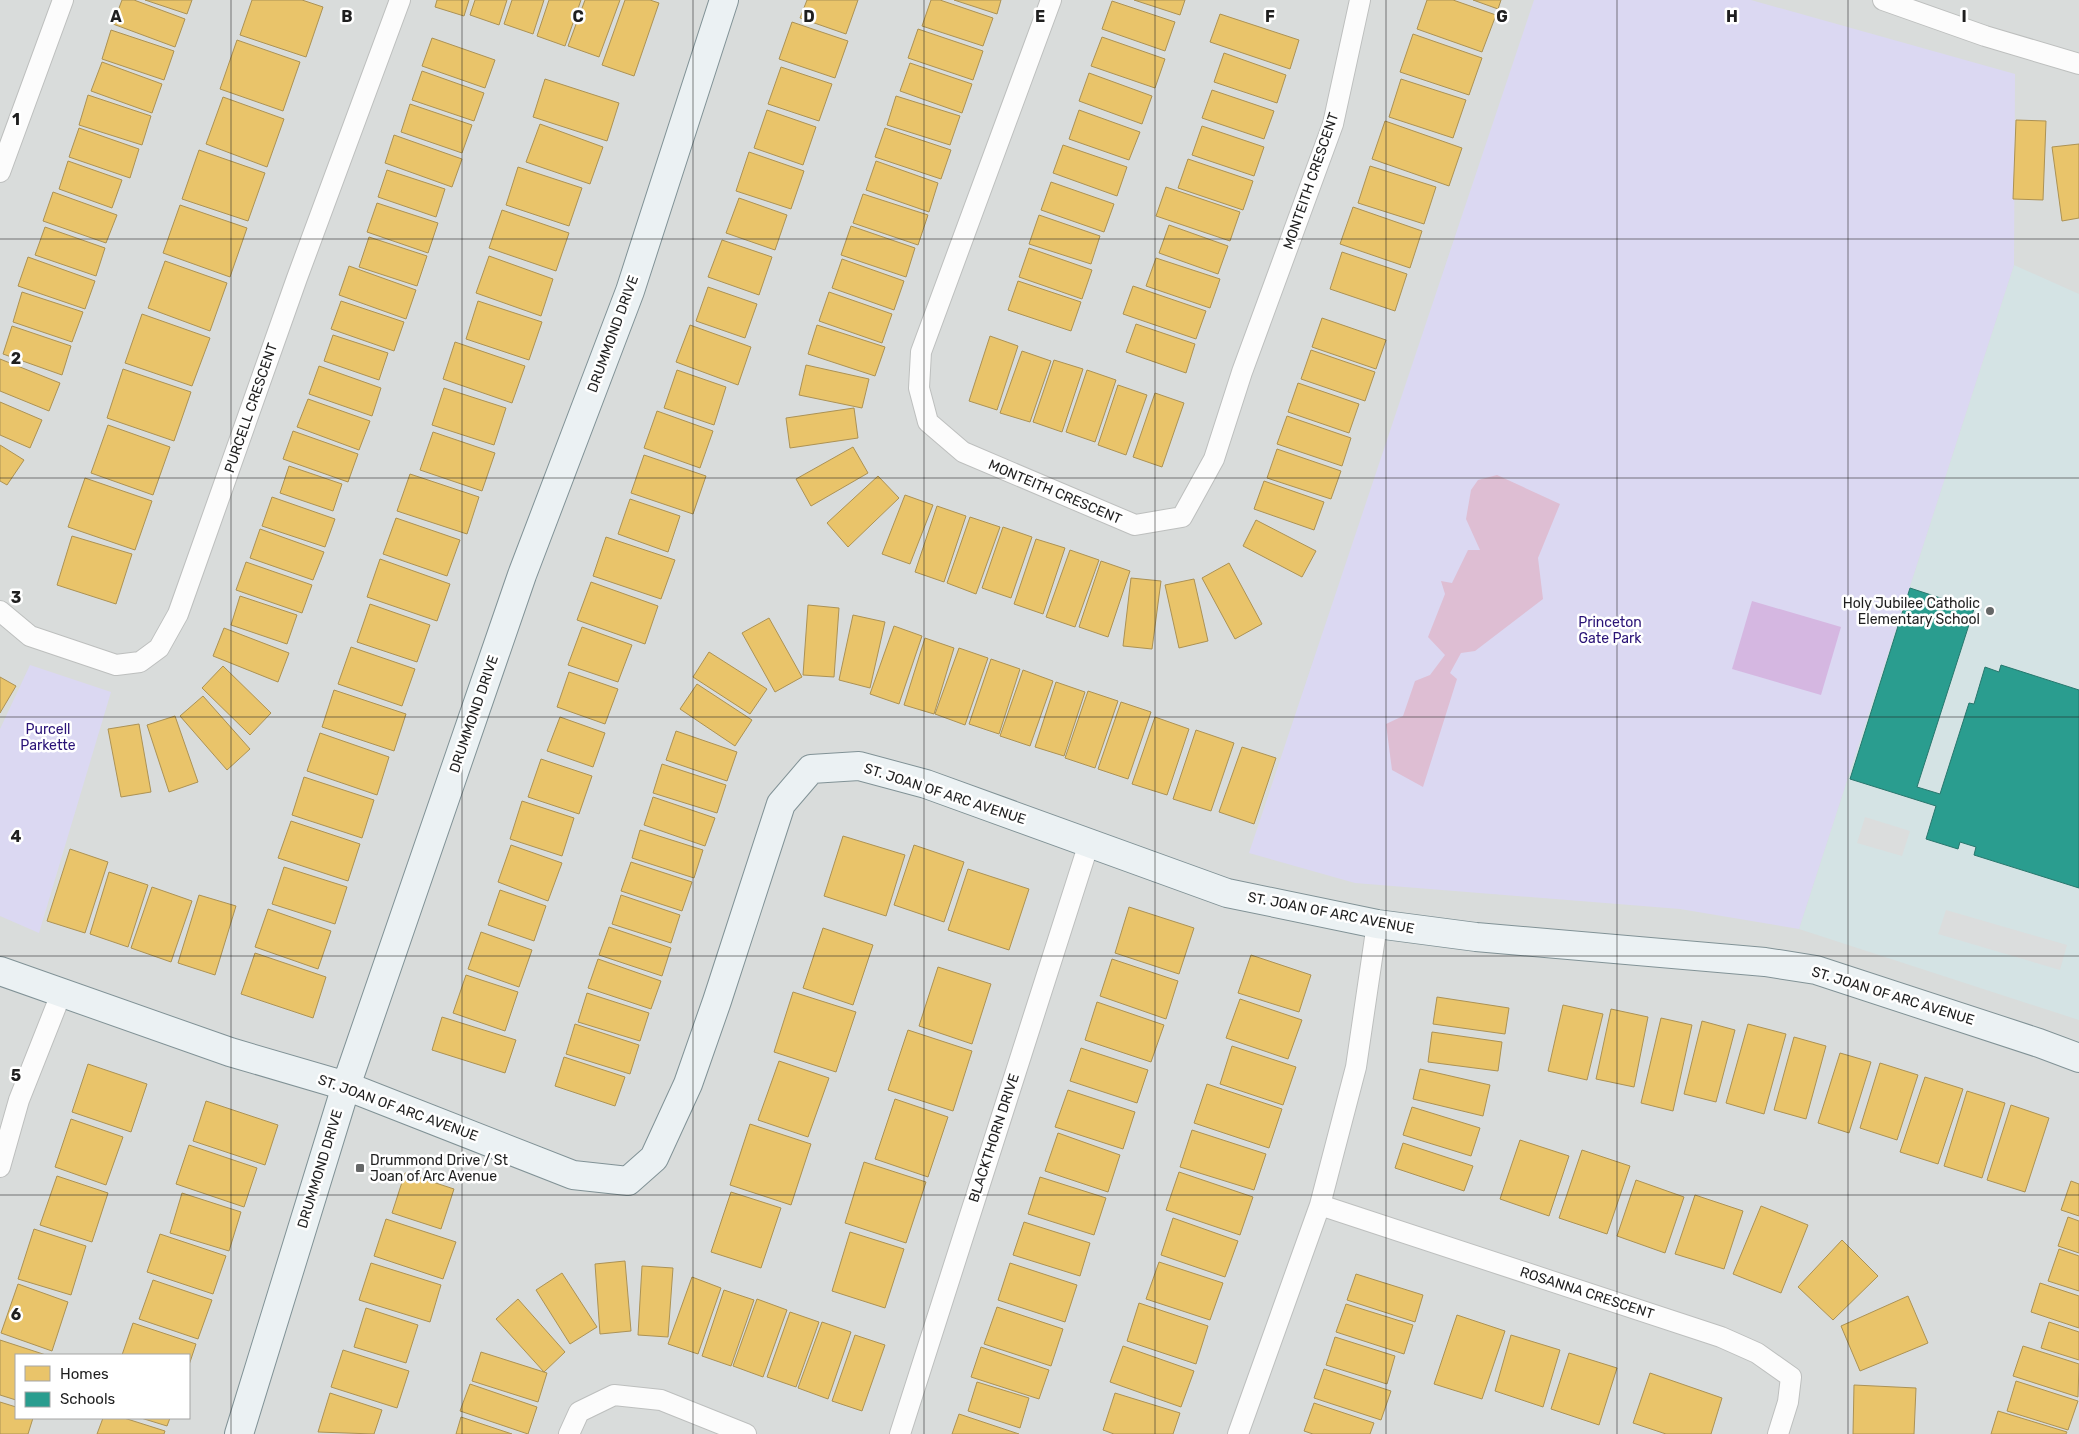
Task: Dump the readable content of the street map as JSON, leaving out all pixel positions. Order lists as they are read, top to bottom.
{
  "streets": {
    "street": [
      "MONTEITH CRESCENT",
      "DRUMMOND DRIVE",
      "PURCELL CRESCENT",
      "ST. JOAN OF ARC AVENUE",
      "BLACKTHORN DRIVE",
      "ROSANNA CRESCENT"
    ]
  },
  "crossings": [
    ["DRUMMOND DRIVE", "ST. JOAN OF ARC AVENUE"],
    ["ST. JOAN OF ARC AVENUE", "BLACKTHORN DRIVE"]
  ],
  "parks": ["Princeton Gate Park", "Purcell Parkette"],
  "places": {
    "other": ["Holy Jubilee Catholic Elementary School"],
    "transit": ["Drummond Drive / St Joan of Arc Avenue"]
  },
  "legend": ["Homes", "Schools"],
  "grid": {
    "columns": [
      "A",
      "B",
      "C",
      "D",
      "E",
      "F",
      "G",
      "H",
      "I"
    ],
    "rows": [
      "1",
      "2",
      "3",
      "4",
      "5",
      "6"
    ]
  }
}
